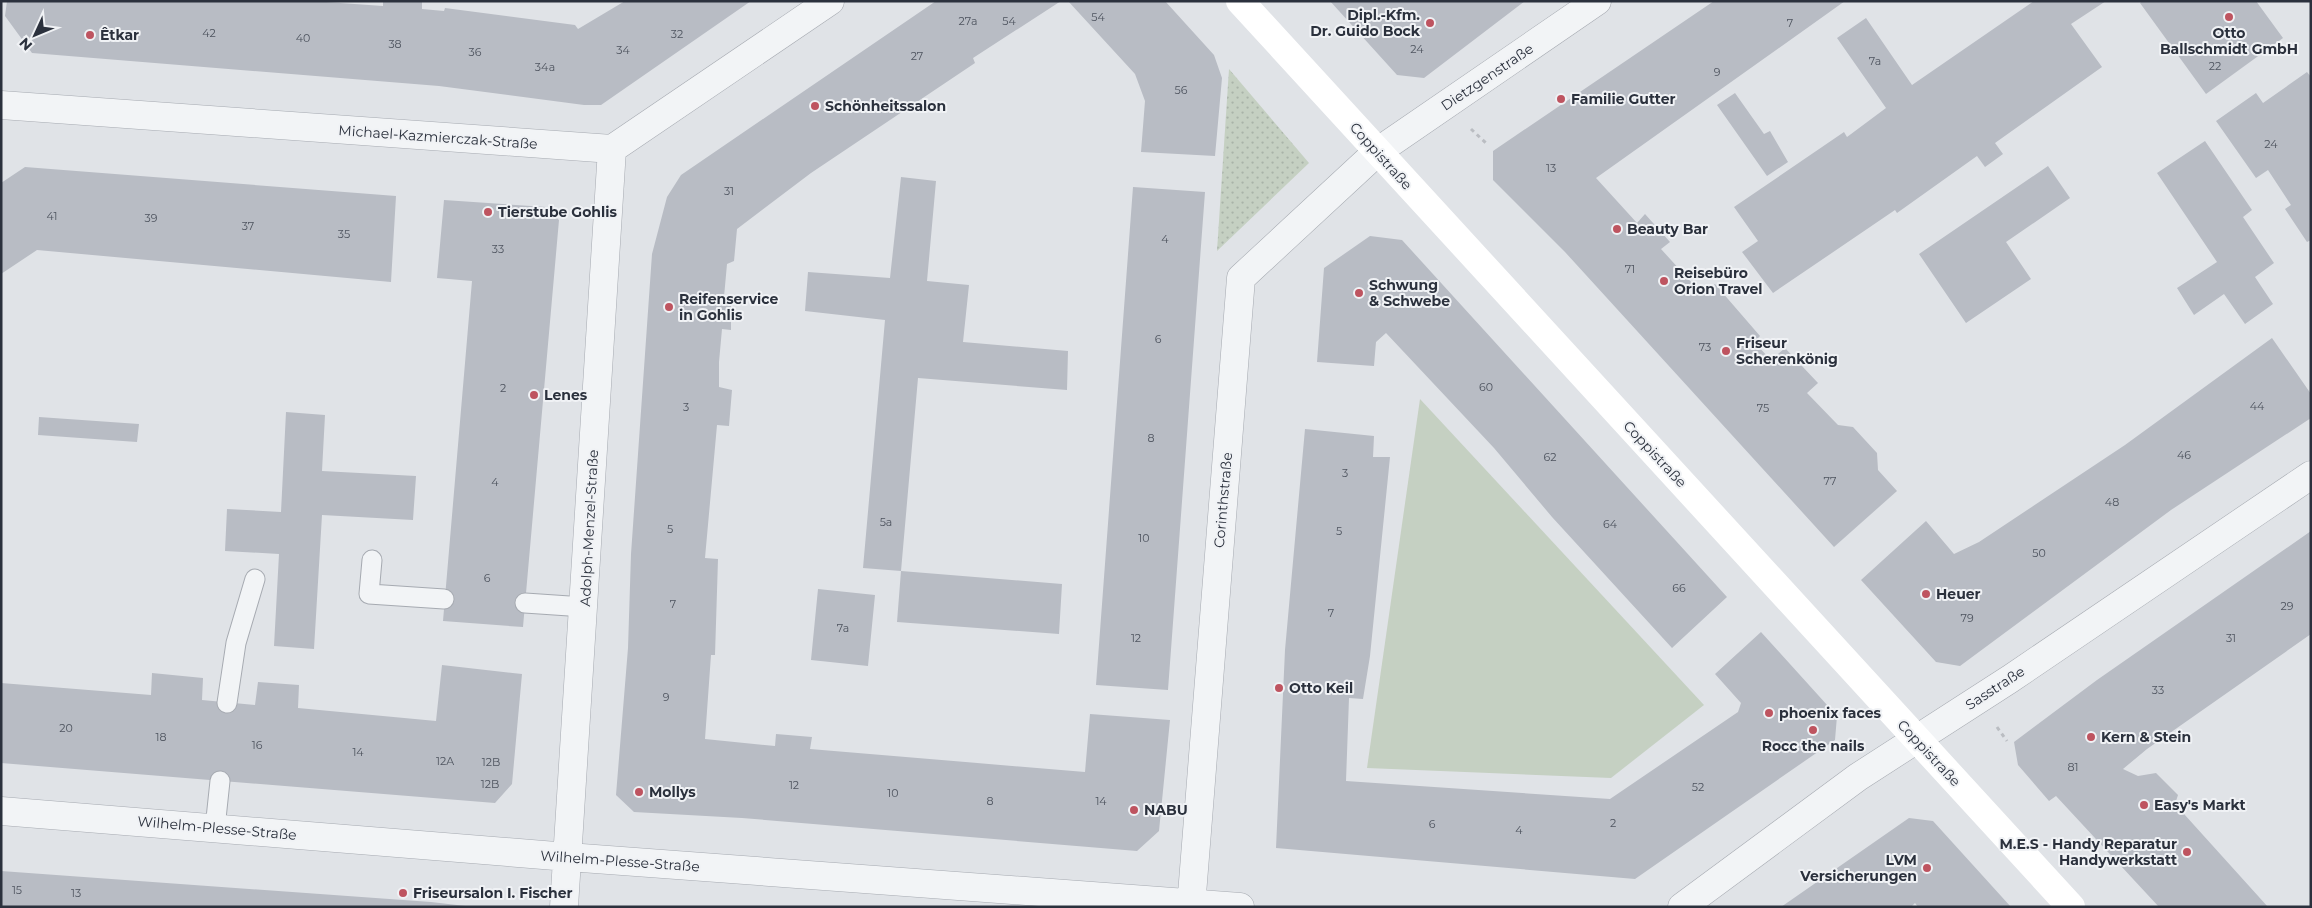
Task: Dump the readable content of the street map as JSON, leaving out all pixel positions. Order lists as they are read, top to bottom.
{
  "streets": {
    "main road": ["Coppistraße"],
    "street": [
      "Dietzgenstraße",
      "Michael-Kazmierczak-Straße",
      "Corinthstraße",
      "Adolph-Menzel-Straße",
      "Sasstraße",
      "Wilhelm-Plesse-Straße"
    ]
  },
  "crossings": [
    ["Dietzgenstraße", "Coppistraße"],
    ["Dietzgenstraße", "Corinthstraße"],
    ["Michael-Kazmierczak-Straße", "Adolph-Menzel-Straße"],
    ["Coppistraße", "Corinthstraße"],
    ["Coppistraße", "Sasstraße"],
    ["Corinthstraße", "Wilhelm-Plesse-Straße"],
    ["Adolph-Menzel-Straße", "Wilhelm-Plesse-Straße"]
  ],
  "places": [
    "Otto Ballschmidt GmbH",
    "Dipl.-Kfm. Dr. Guido Bock",
    "Êtkar",
    "Familie Gutter",
    "Schönheitssalon",
    "Tierstube Gohlis",
    "Beauty Bar",
    "Reisebüro Orion Travel",
    "Schwung & Schwebe",
    "Reifenservice in Gohlis",
    "Friseur Scherenkönig",
    "Lenes",
    "Heuer",
    "Otto Keil",
    "phoenix faces",
    "Rocc the nails",
    "Kern & Stein",
    "Mollys",
    "Easy's Markt",
    "NABU",
    "M.E.S - Handy Reparatur Handywerkstatt",
    "LVM Versicherungen",
    "Friseursalon I. Fischer"
  ],
  "house_numbers": [
    "54",
    "27a",
    "54",
    "7",
    "42",
    "32",
    "40",
    "38",
    "24",
    "34",
    "36",
    "27",
    "7a",
    "22",
    "34a",
    "9",
    "56",
    "24",
    "13",
    "31",
    "41",
    "39",
    "37",
    "35",
    "4",
    "33",
    "71",
    "6",
    "73",
    "60",
    "2",
    "44",
    "3",
    "75",
    "8",
    "46",
    "62",
    "3",
    "77",
    "4",
    "48",
    "5a",
    "64",
    "5",
    "5",
    "10",
    "50",
    "6",
    "66",
    "7",
    "29",
    "7",
    "79",
    "7a",
    "12",
    "31",
    "33",
    "9",
    "20",
    "18",
    "16",
    "14",
    "12A",
    "12B",
    "81",
    "12B",
    "12",
    "52",
    "10",
    "8",
    "14",
    "2",
    "6",
    "4",
    "15",
    "13"
  ],
  "north": "bottom left"
}
